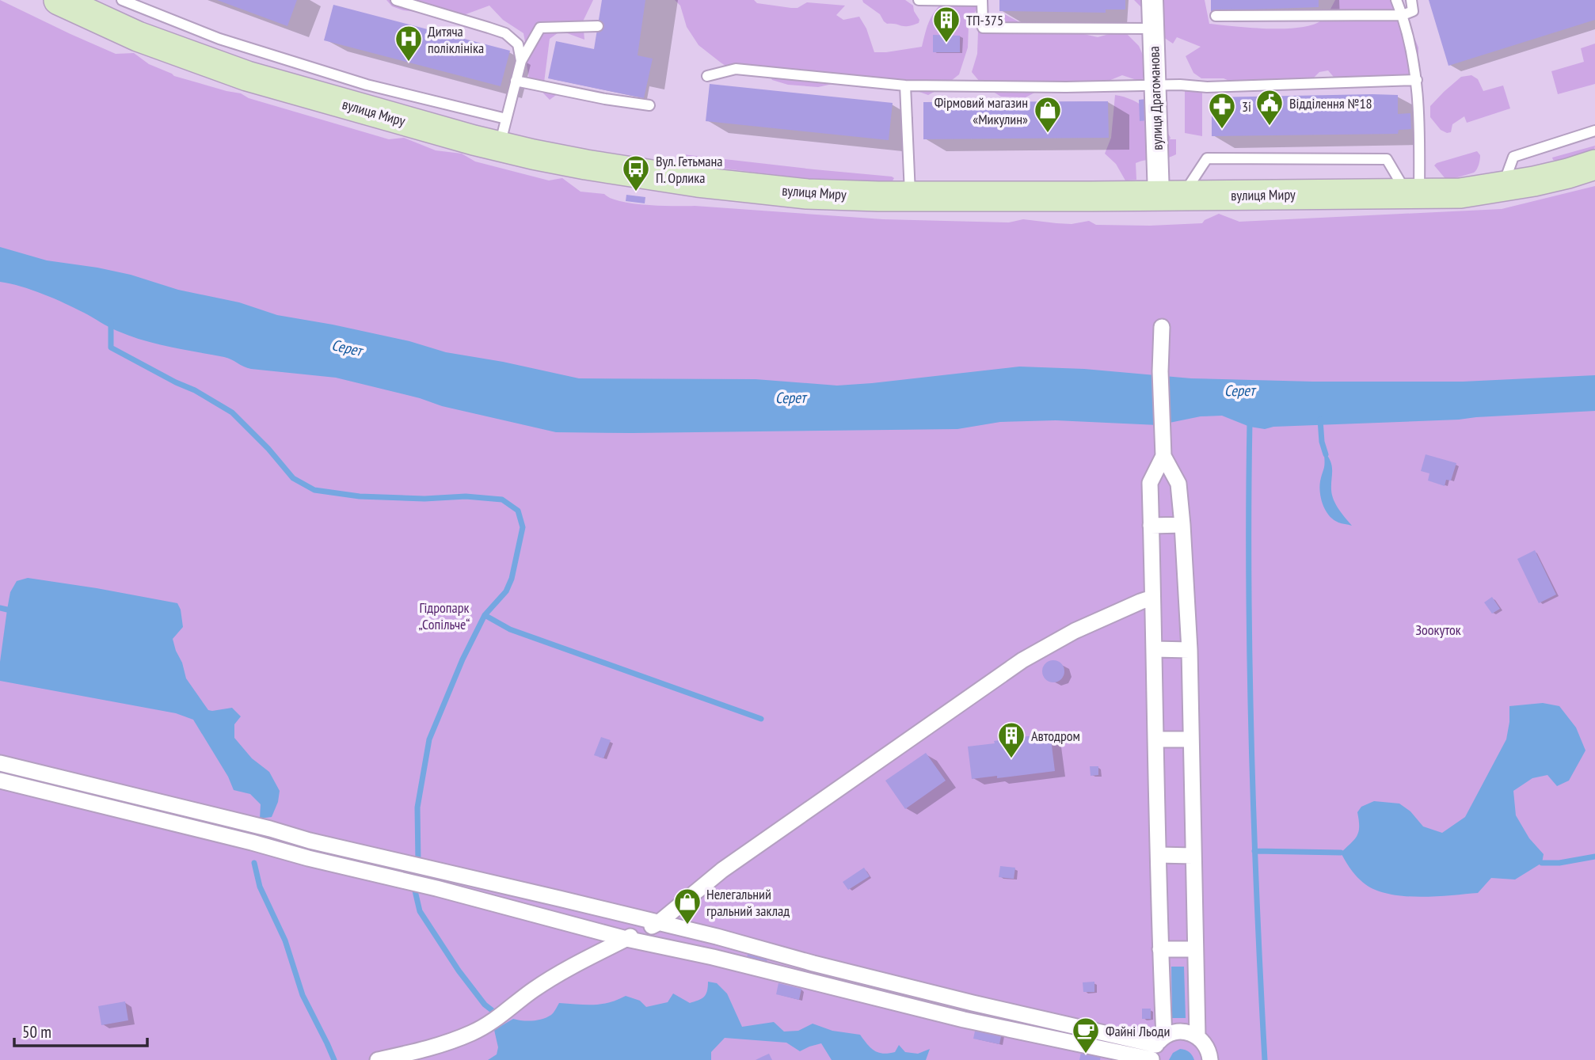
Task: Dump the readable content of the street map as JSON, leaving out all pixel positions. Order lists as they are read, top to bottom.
{
  "streets": {
    "main road": ["вулиця Миру"],
    "street": ["вулиця Драгоманова"]
  },
  "crossings": [
    ["вулиця Драгоманова", "вулиця Миру"]
  ],
  "water": ["Серет"],
  "parks": ["Гідропарк „Сопільче“", "Зоокуток"],
  "places": {
    "building": ["ТП-375", "Автодром"],
    "hospital": ["Дитяча поліклініка"],
    "public building": ["Відділення №18"],
    "pharmacy": ["3і"],
    "shop": ["Фірмовий магазин «Микулин»", "Нелегальний гральний заклад"],
    "bus stop": ["Вул. Гетьмана П. Орлика"],
    "cafe": ["Файні Льоди"]
  },
  "scale_bar": "50 m"
}
